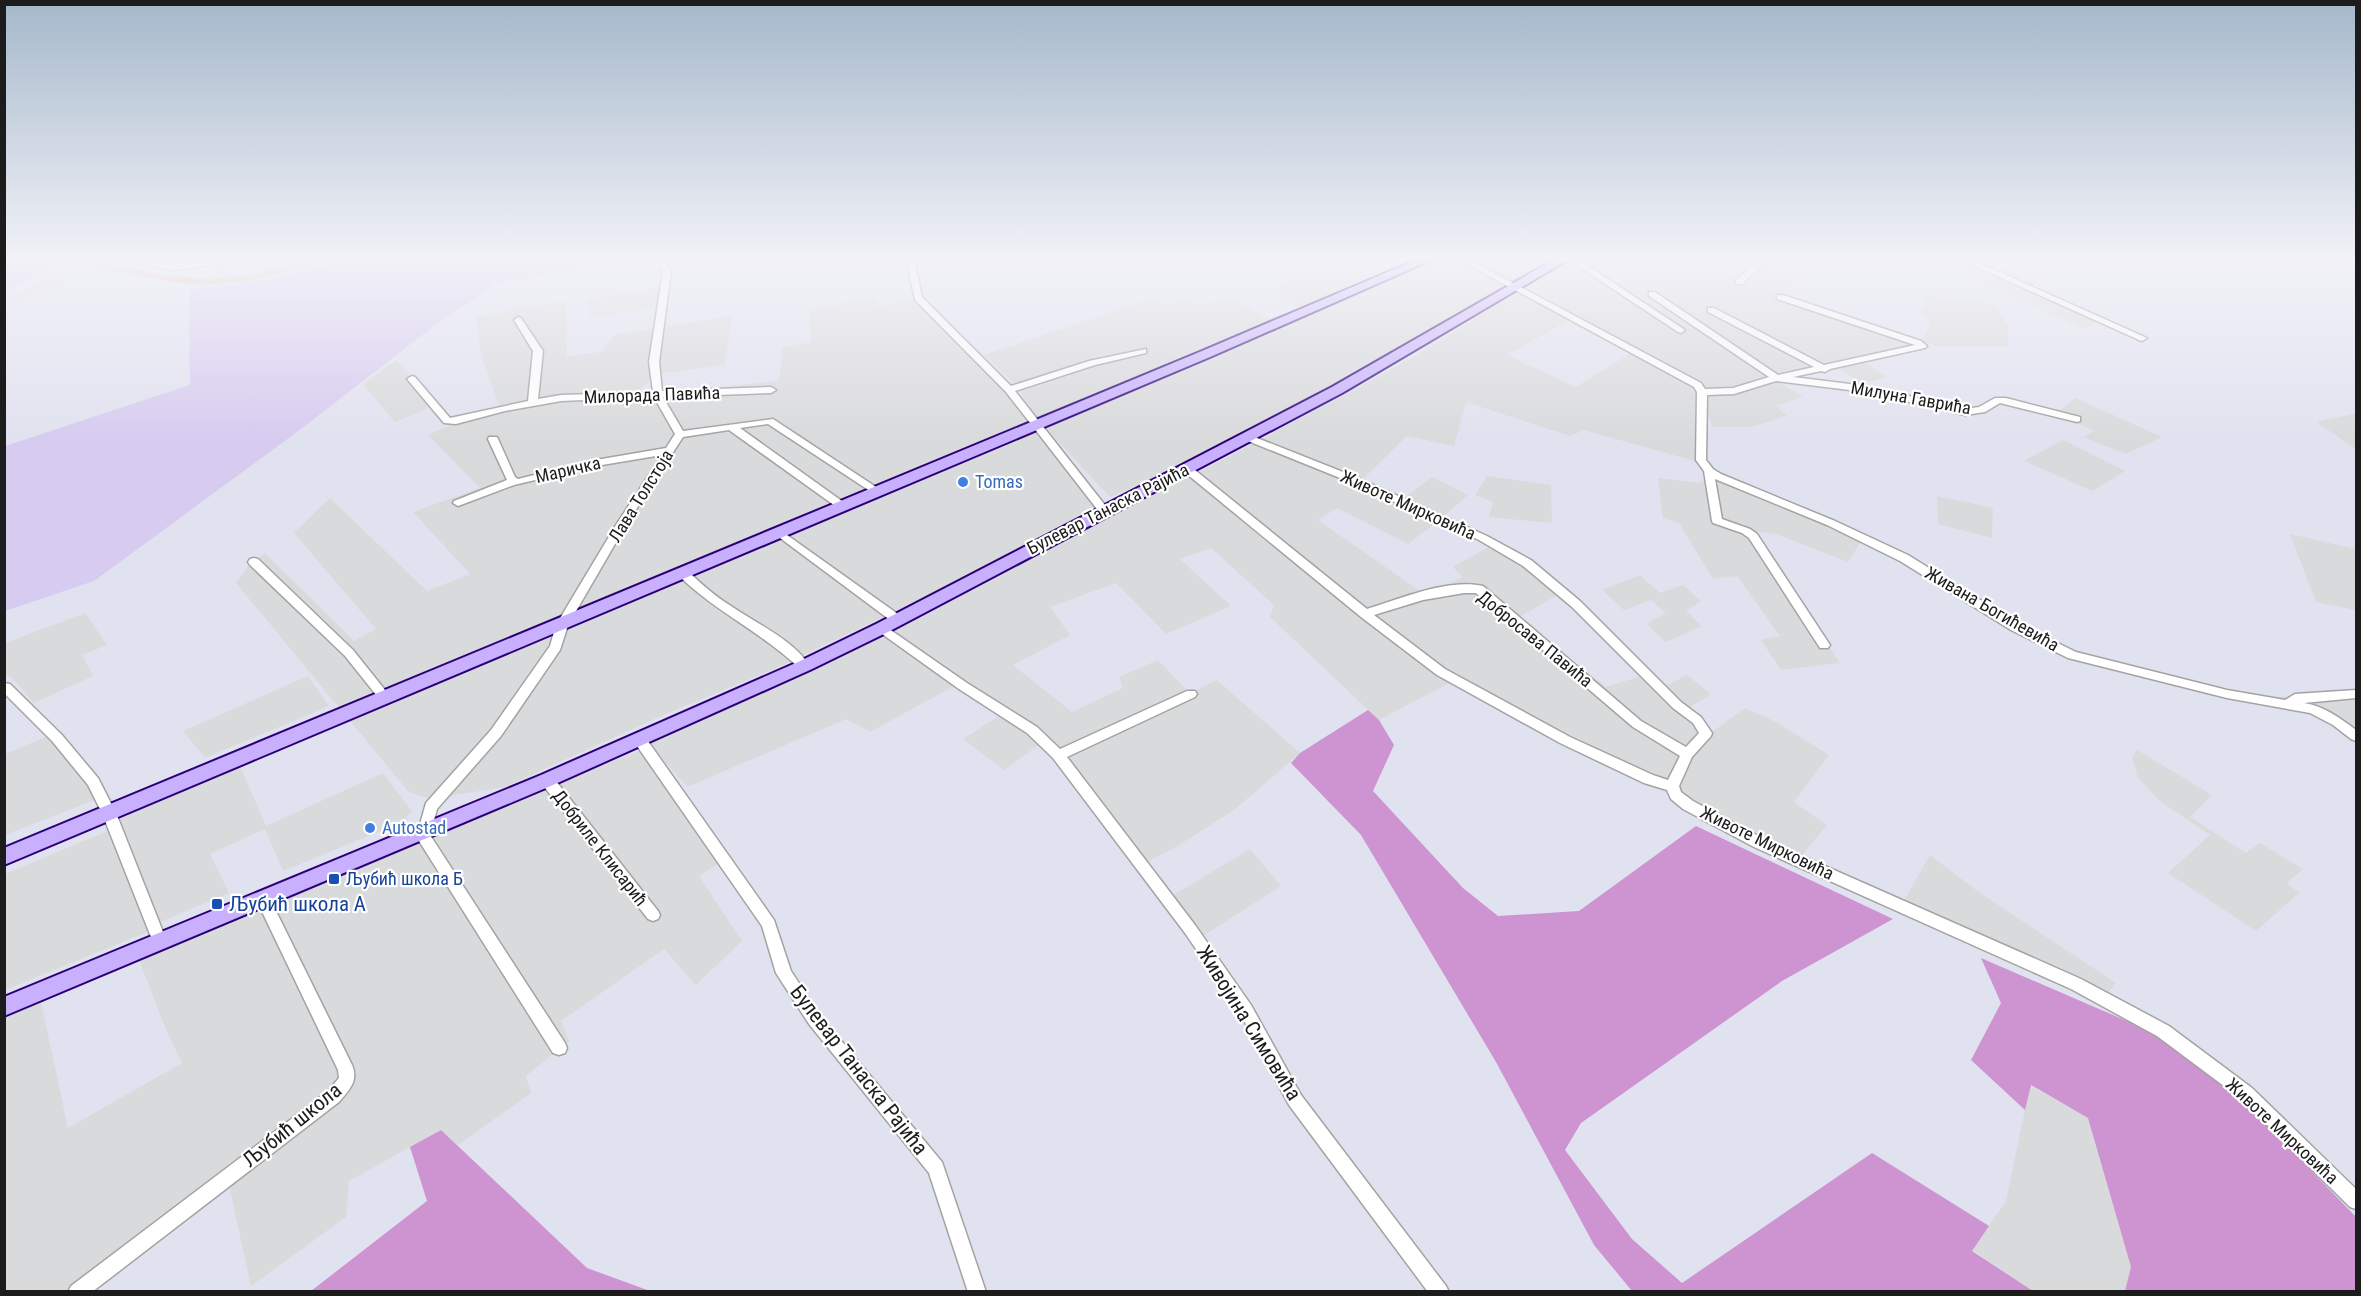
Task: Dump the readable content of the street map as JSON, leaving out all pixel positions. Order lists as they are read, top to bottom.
{
  "streets": {
    "main road": ["Булевар Танаска Рајића"],
    "street": [
      "Милорада Павића",
      "Милуна Гаврића",
      "Маричка",
      "Лава Толстоја",
      "Животе Мирковића",
      "Живана Богићевића",
      "Добросава Павића",
      "Добриле Клисарић",
      "Живојина Симовића",
      "Љубић школа"
    ]
  },
  "crossings": [
    ["Милорада Павића", "Лава Толстоја"],
    ["Маричка", "Лава Толстоја"],
    ["Животе Мирковића", "Булевар Танаска Рајића"],
    ["Животе Мирковића", "Добросава Павића"],
    ["Булевар Танаска Рајића", "Добриле Клисарић"],
    ["Булевар Танаска Рајића", "Живојина Симовића"],
    ["Булевар Танаска Рајића", "Љубић школа"]
  ],
  "places": {
    "other": ["Tomas", "Autostad"],
    "transit": ["Љубић школа Б", "Љубић школа А"]
  }
}
